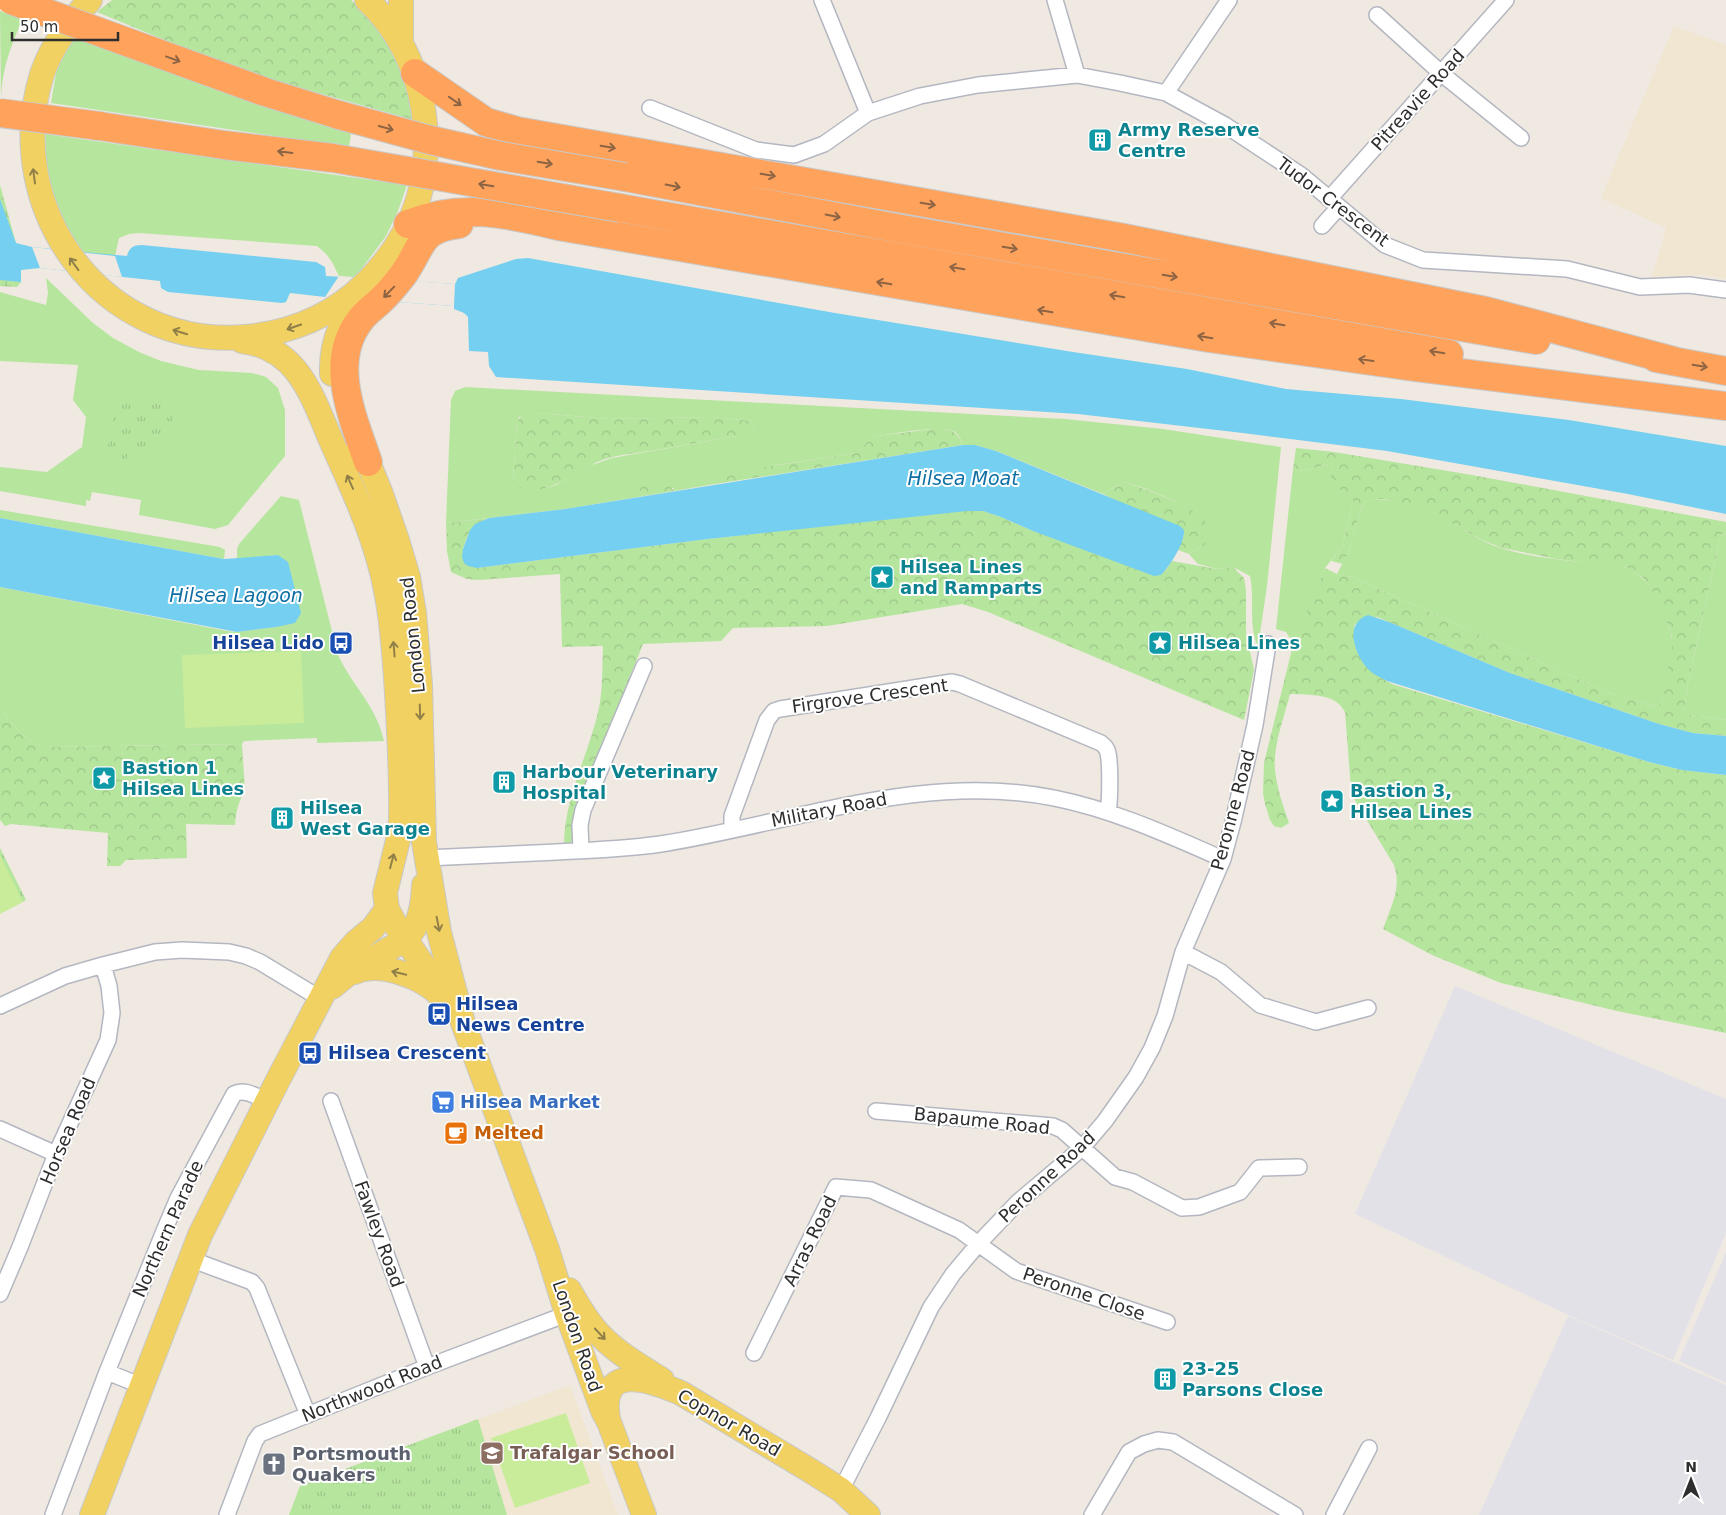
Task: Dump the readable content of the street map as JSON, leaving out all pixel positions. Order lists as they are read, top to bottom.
{
  "streets": {
    "main road": ["London Road", "Northern Parade", "Copnor Road"],
    "street": [
      "Pitreavie Road",
      "Tudor Crescent",
      "Firgrove Crescent",
      "Military Road",
      "Peronne Road",
      "Bapaume Road",
      "Horsea Road",
      "Fawley Road",
      "Arras Road",
      "Peronne Close",
      "Northwood Road"
    ]
  },
  "crossings": [
    ["Pitreavie Road", "Tudor Crescent"],
    ["London Road", "Military Road"],
    ["London Road", "Northern Parade"],
    ["London Road", "Northwood Road"],
    ["London Road", "Copnor Road"],
    ["Firgrove Crescent", "Military Road"],
    ["Military Road", "Peronne Road"],
    ["Peronne Road", "Bapaume Road"],
    ["Peronne Road", "Arras Road"],
    ["Peronne Road", "Peronne Close"],
    ["Peronne Road", "Copnor Road"],
    ["Fawley Road", "Northwood Road"],
    ["Arras Road", "Peronne Close"]
  ],
  "water": ["Hilsea Moat", "Hilsea Lagoon"],
  "places": {
    "building": [
      "Army Reserve Centre",
      "Harbour Veterinary Hospital",
      "Hilsea West Garage",
      "23-25 Parsons Close"
    ],
    "place": [
      "Hilsea Lines and Ramparts",
      "Hilsea Lines",
      "Bastion 1 Hilsea Lines",
      "Bastion 3, Hilsea Lines"
    ],
    "bus stop": ["Hilsea Lido", "Hilsea News Centre", "Hilsea Crescent"],
    "supermarket": ["Hilsea Market"],
    "cafe": ["Melted"],
    "school or university": ["Trafalgar School"],
    "church": ["Portsmouth Quakers"]
  },
  "scale_bar": "50 m",
  "north": "top"
}
